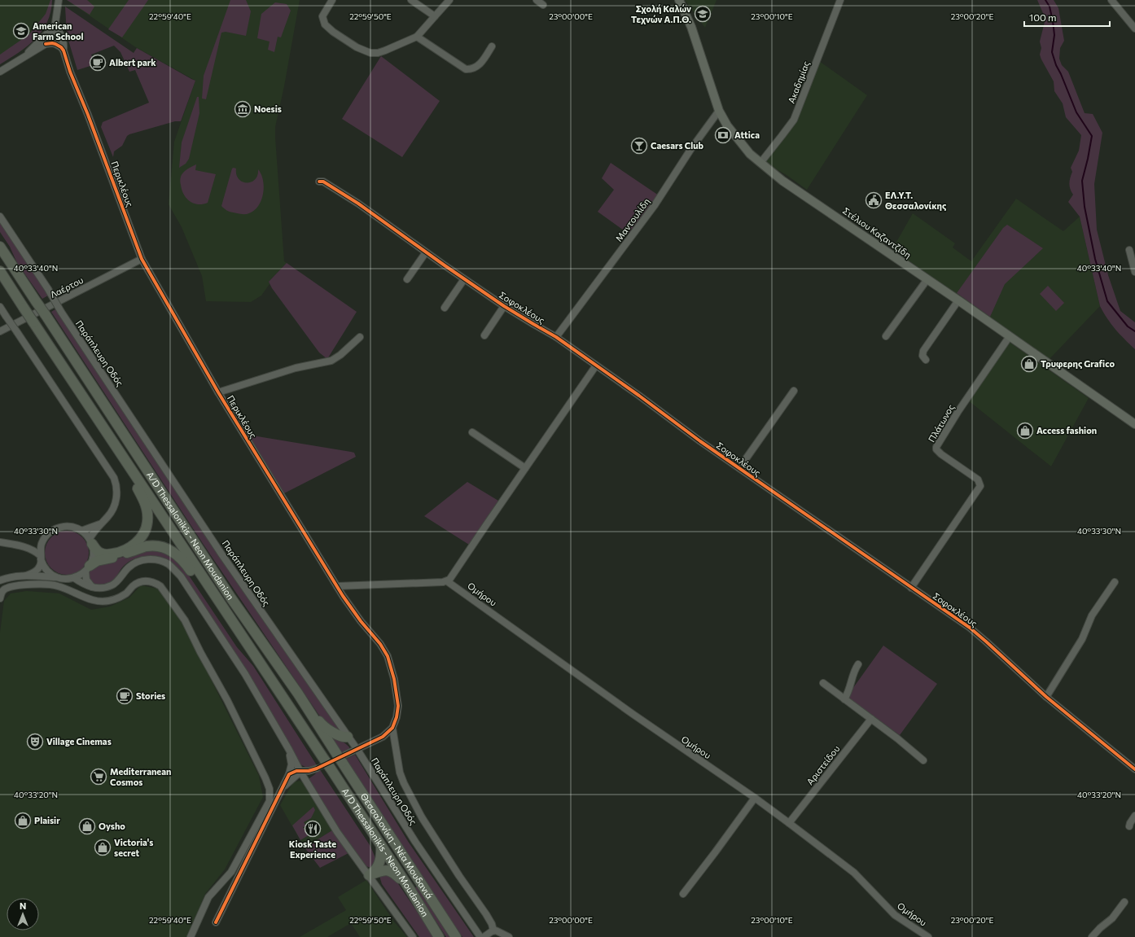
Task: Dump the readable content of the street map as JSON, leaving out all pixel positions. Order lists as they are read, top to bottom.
{
  "streets": {
    "highway": ["A/D Thessalonikis - Neon Moudanion", "Θεσσαλονίκη - Νέα Μουδανιά"],
    "main road": ["Στέλιου Καζαντζίδη"],
    "street": [
      "Ακαδημίας",
      "Περικλέους",
      "Μαντουλίδη",
      "Λαέρτου",
      "Σοφοκλέους",
      "Παράπλευρη Οδός",
      "Πλάτωνος",
      "Ομήρου",
      "Αριστείδου"
    ]
  },
  "crossings": [
    ["Ακαδημίας", "Στέλιου Καζαντζίδη"],
    ["Περικλέους", "Λαέρτου"],
    ["Μαντουλίδη", "Στέλιου Καζαντζίδη"],
    ["Μαντουλίδη", "Σοφοκλέους"],
    ["Στέλιου Καζαντζίδη", "Πλάτωνος"],
    ["Σοφοκλέους", "Πλάτωνος"],
    ["A/D Thessalonikis - Neon Moudanion", "Θεσσαλονίκη - Νέα Μουδανιά"],
    ["Ομήρου", "Αριστείδου"]
  ],
  "places": {
    "school or university": ["Σχολή Καλών Τεχνών Α.Π.Θ.", "American Farm School"],
    "cafe": ["Albert park", "Stories"],
    "museum": ["Noesis"],
    "bank": ["Attica"],
    "bar": ["Caesars Club"],
    "public building": ["ΕΛ.Υ.Τ. Θεσσαλονίκης"],
    "shop": [
      "Τρυφερης Grafico",
      "Access fashion",
      "Plaisir",
      "Oysho",
      "Victoria's secret"
    ],
    "theatre": ["Village Cinemas"],
    "supermarket": ["Mediterranean Cosmos"],
    "restaurant": ["Kiosk Taste Experience"]
  },
  "scale_bar": "100 m",
  "north": "top",
  "coordinates": [
    "22°59'40\"E",
    "22°59'50\"E",
    "23°00'00\"E",
    "23°00'10\"E",
    "23°00'20\"E",
    "40°33'40\"N",
    "40°33'30\"N",
    "40°33'20\"N"
  ]
}
